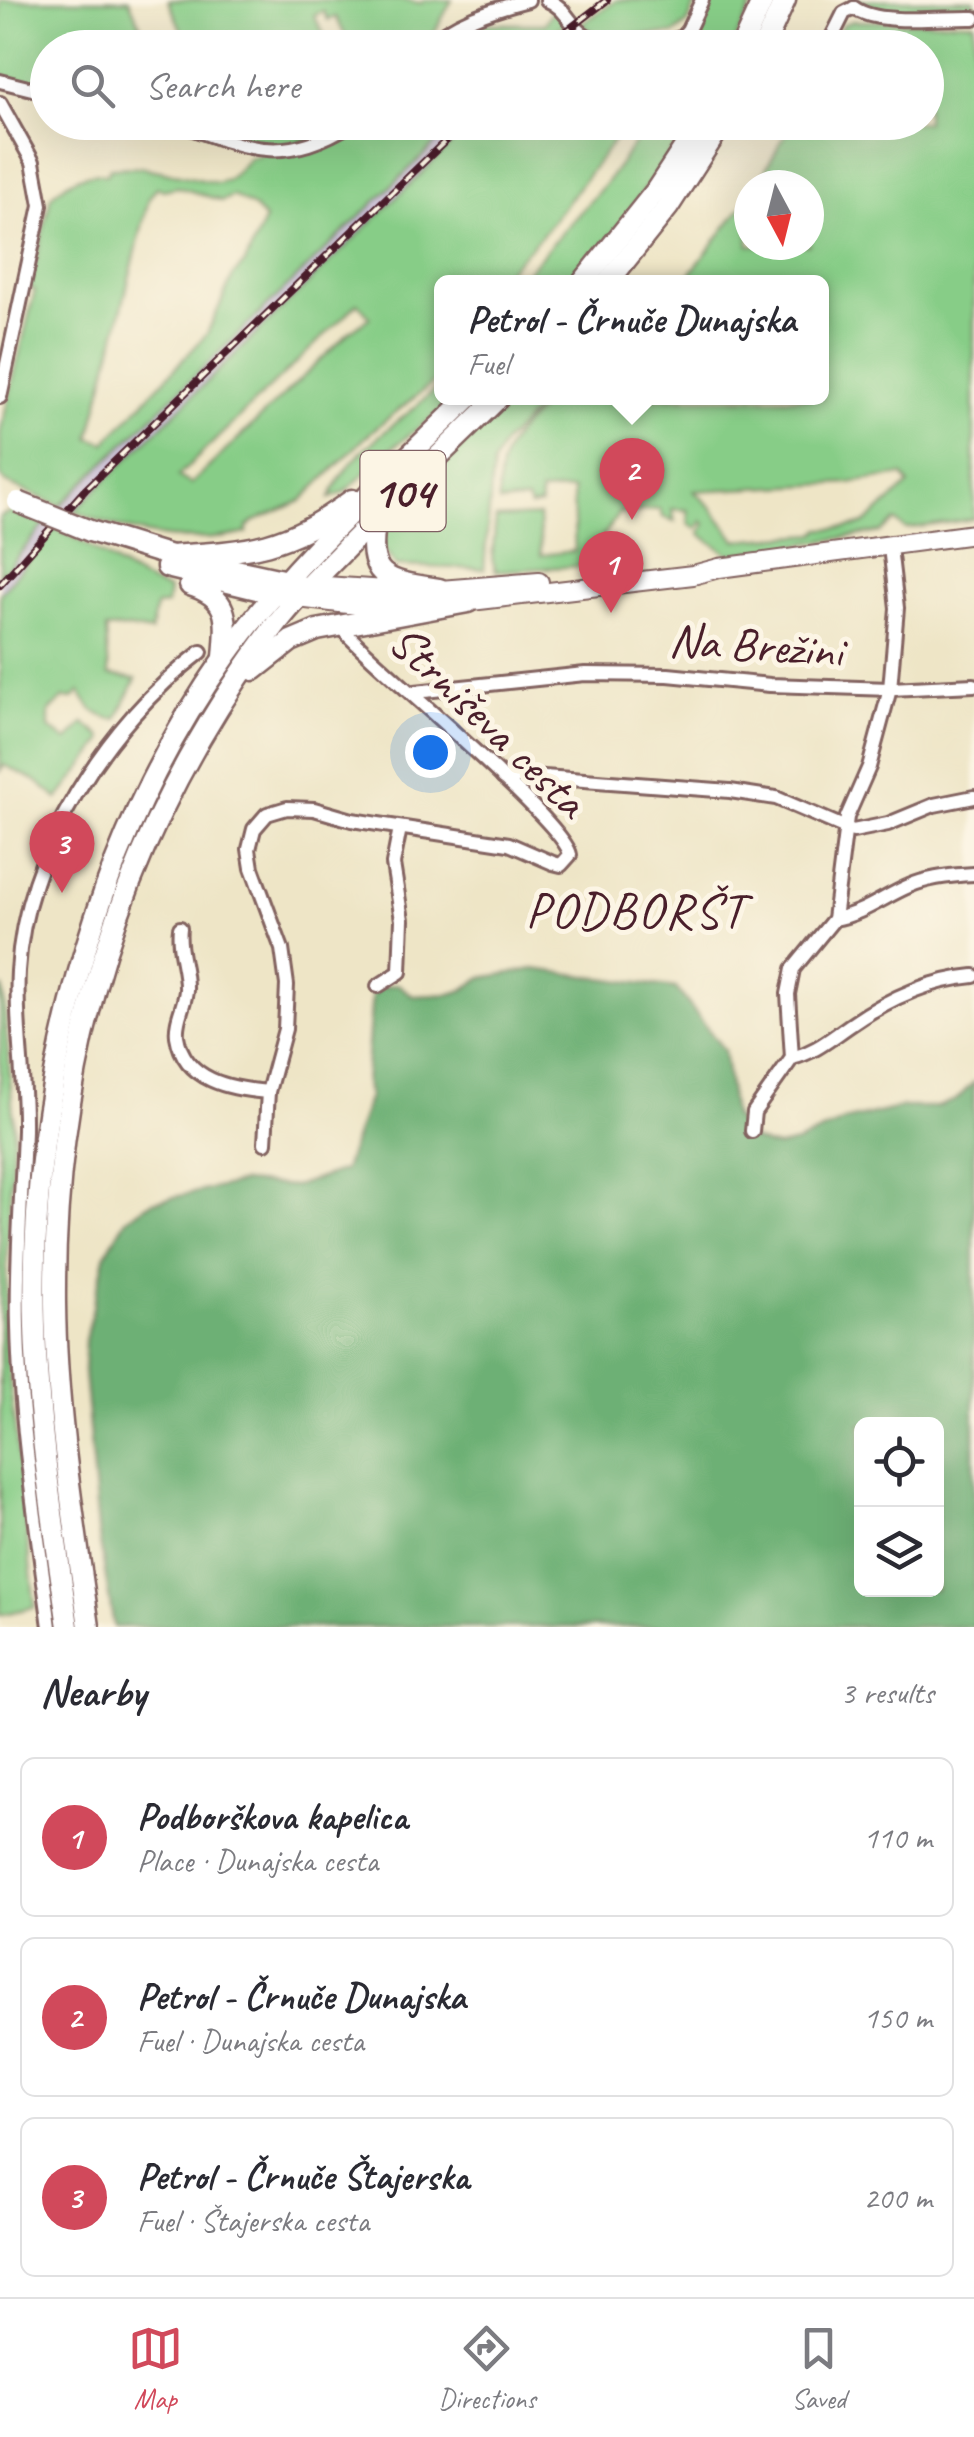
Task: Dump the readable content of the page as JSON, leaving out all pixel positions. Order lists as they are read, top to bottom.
{
  "streets": {
    "main road": ["104"],
    "street": ["Na Brežini", "Strniševa cesta"]
  },
  "crossings": [
    ["Na Brežini", "Strniševa cesta"]
  ],
  "districts": ["PODBORŠT"],
  "north": "bottom",
  "page": {
    "search": "Search here",
    "popup": ["Petrol - Črnuče Dunajska", "Fuel"],
    "pins": ["2", "1", "3"],
    "heading": ["Nearby", "3 results"],
    "list": [
      {
        "mark": "1",
        "name": "Podborškova kapelica",
        "note": "Place · Dunajska cesta",
        "value": "110 m"
      },
      {
        "mark": "2",
        "name": "Petrol - Črnuče Dunajska",
        "note": "Fuel · Dunajska cesta",
        "value": "150 m"
      },
      {
        "mark": "3",
        "name": "Petrol - Črnuče Štajerska",
        "note": "Fuel · Štajerska cesta",
        "value": "200 m"
      }
    ],
    "nav": ["Map", "Directions", "Saved"]
  }
}
